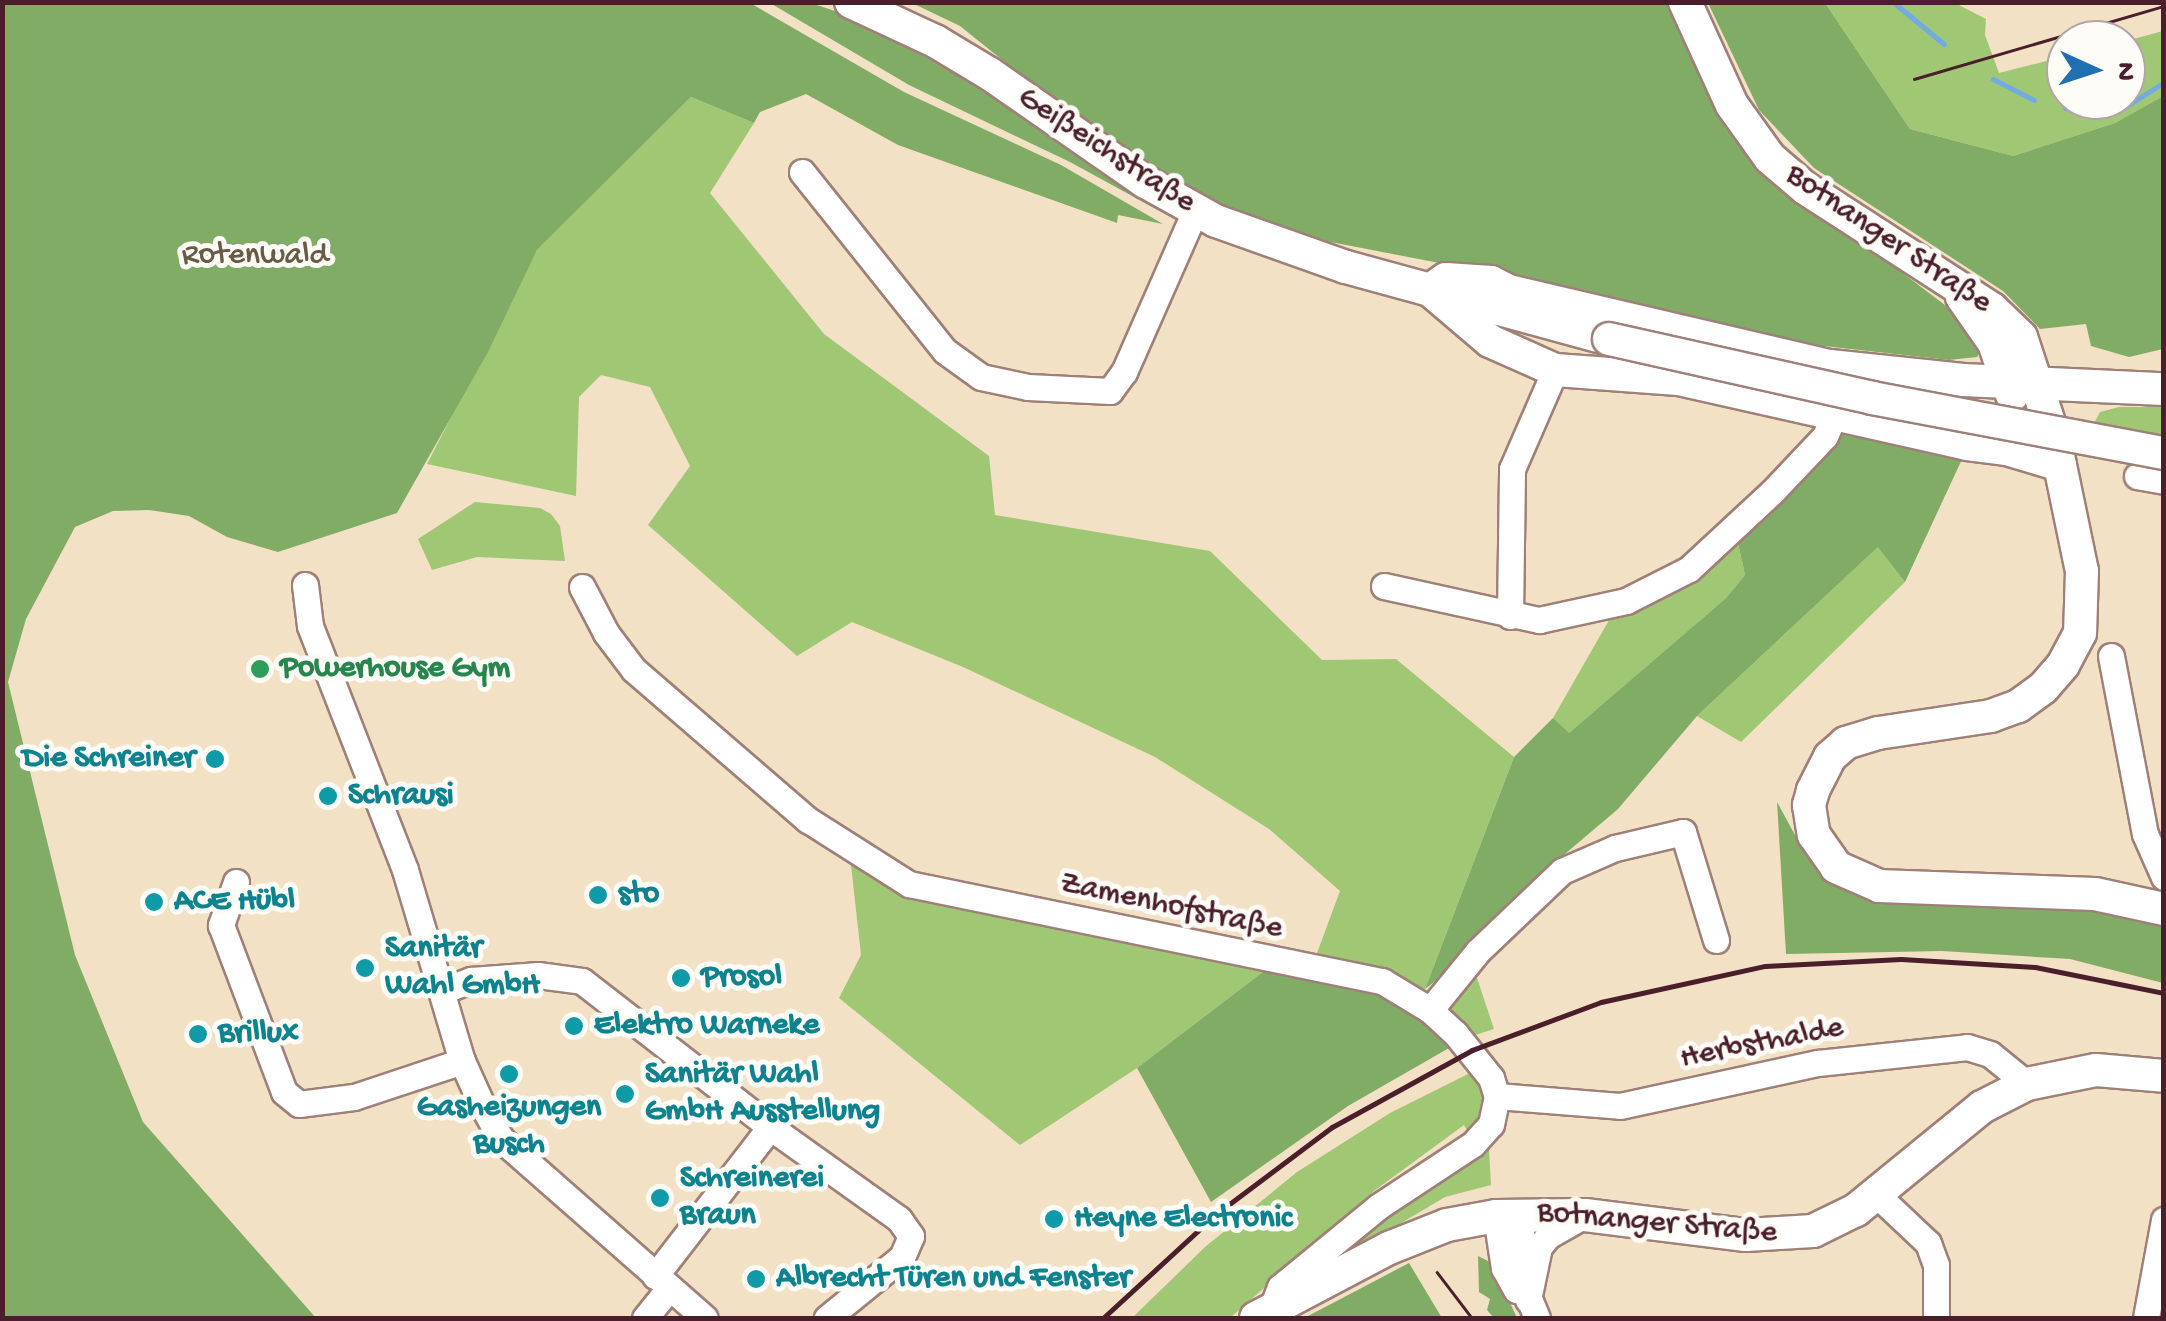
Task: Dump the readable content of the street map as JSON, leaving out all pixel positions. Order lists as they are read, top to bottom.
{
  "streets": {
    "main road": ["Geißeichstraße", "Botnanger Straße"],
    "street": ["Zamenhofstraße", "Herbsthalde"]
  },
  "crossings": [
    ["Geißeichstraße", "Botnanger Straße"],
    ["Botnanger Straße", "Herbsthalde"],
    ["Zamenhofstraße", "Herbsthalde"]
  ],
  "parks": ["Rotenwald"],
  "places": [
    "Powerhouse Gym",
    "Die Schreiner",
    "Schrausi",
    "sto",
    "ACE Hübl",
    "Sanitär Wahl GmbH",
    "Prosol",
    "Elektro Warneke",
    "Brillux",
    "Gasheizungen Busch",
    "Sanitär Wahl GmbH Ausstellung",
    "Schreinerei Braun",
    "Heyne Electronic",
    "Albrecht Türen und Fenster"
  ],
  "north": "right"
}
